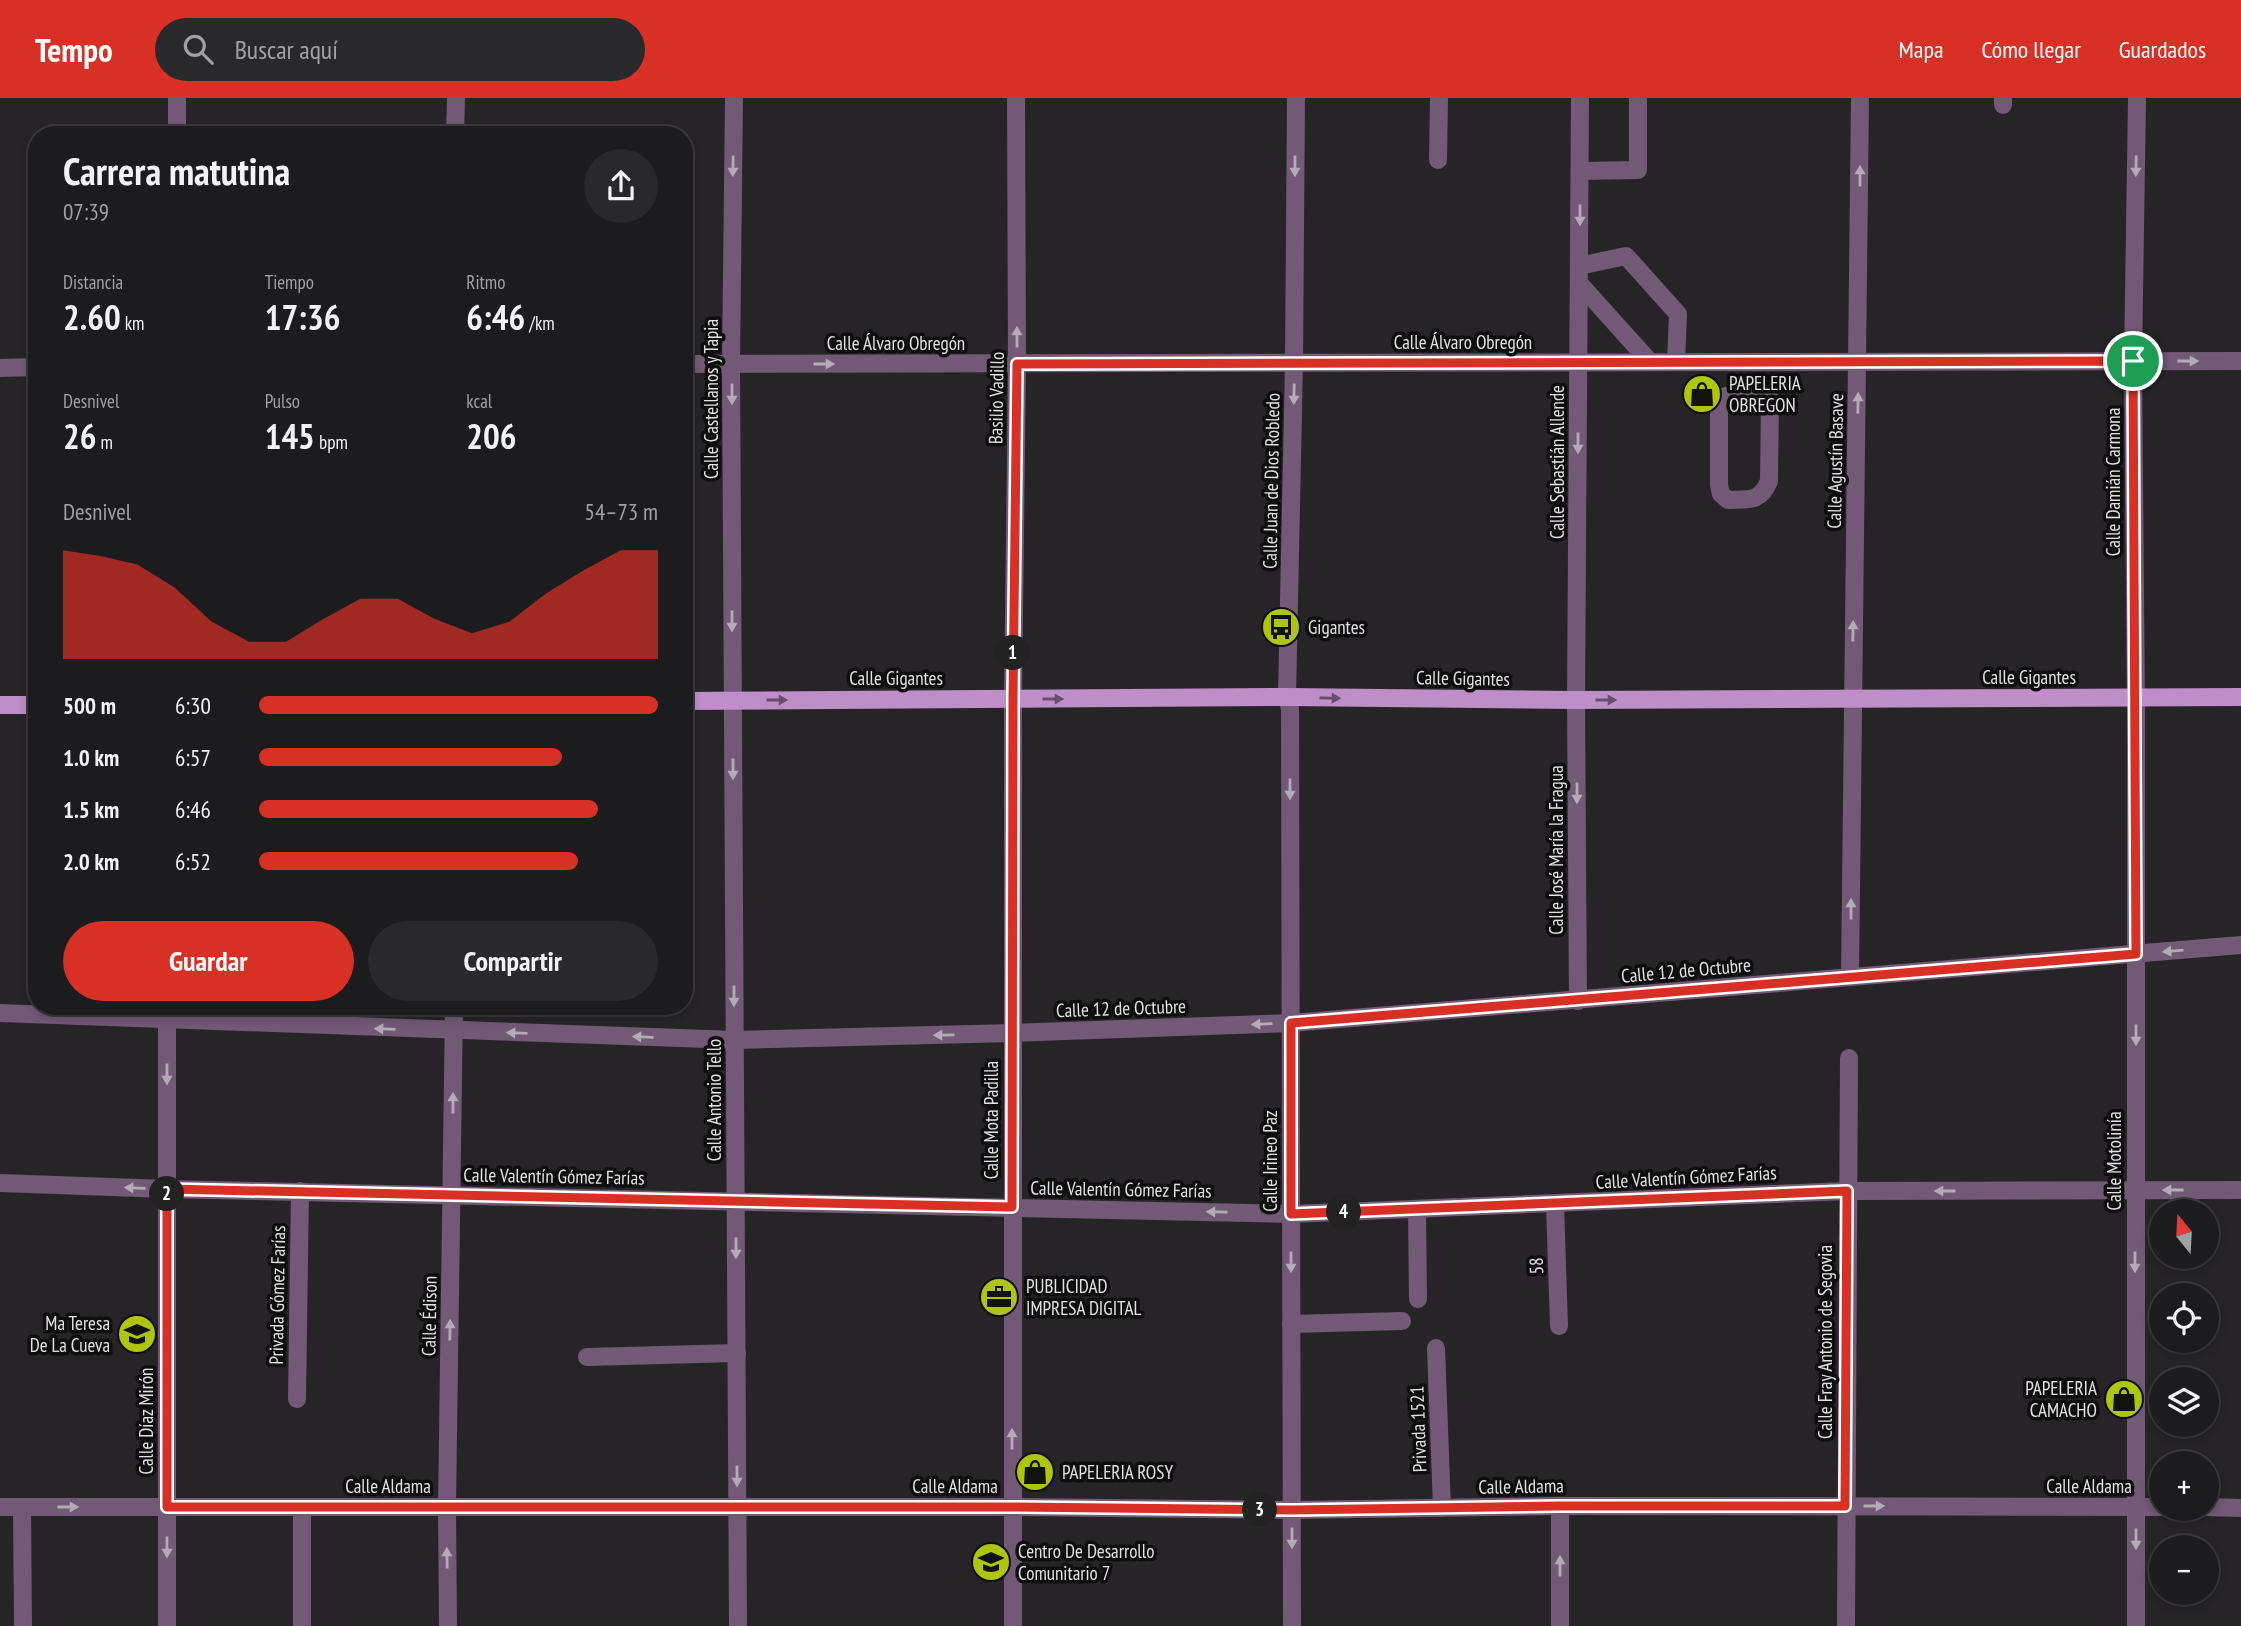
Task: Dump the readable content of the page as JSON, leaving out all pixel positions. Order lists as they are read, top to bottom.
{
  "streets": {
    "main road": ["Calle Gigantes"],
    "street": [
      "Calle Álvaro Obregón",
      "Basilio Vadillo",
      "Calle Castellanos y Tapia",
      "Calle Agustín Basave",
      "Calle Sebastián Allende",
      "Calle Juan de Dios Robledo",
      "Calle Damián Carmona",
      "Calle José María la Fragua",
      "Calle 12 de Octubre",
      "Calle Antonio Tello",
      "Calle Mota Padilla",
      "Calle Irineo Paz",
      "Calle Motolinía",
      "Calle Valentín Gómez Farías",
      "58",
      "Privada Gómez Farías",
      "Calle Édison",
      "Calle Fray Antonio de Segovia",
      "Calle Díaz Mirón",
      "Privada 1521",
      "Calle Aldama"
    ]
  },
  "crossings": [
    ["Calle Álvaro Obregón", "Basilio Vadillo"],
    ["Calle Álvaro Obregón", "Calle Castellanos y Tapia"],
    ["Calle Álvaro Obregón", "Calle Agustín Basave"],
    ["Calle Álvaro Obregón", "Calle Sebastián Allende"],
    ["Calle Álvaro Obregón", "Calle Juan de Dios Robledo"],
    ["Calle Álvaro Obregón", "Calle Damián Carmona"],
    ["Basilio Vadillo", "Calle Gigantes"],
    ["Basilio Vadillo", "Calle Mota Padilla"],
    ["Calle Castellanos y Tapia", "Calle Gigantes"],
    ["Calle Castellanos y Tapia", "Calle Antonio Tello"],
    ["Calle Agustín Basave", "Calle Gigantes"],
    ["Calle Sebastián Allende", "Calle Gigantes"],
    ["Calle Sebastián Allende", "Calle José María la Fragua"],
    ["Calle Juan de Dios Robledo", "Calle Gigantes"],
    ["Calle Juan de Dios Robledo", "Calle Irineo Paz"],
    ["Calle Damián Carmona", "Calle Gigantes"],
    ["Calle Damián Carmona", "Calle Motolinía"],
    ["Calle Gigantes", "Calle José María la Fragua"],
    ["Calle Gigantes", "Calle Antonio Tello"],
    ["Calle Gigantes", "Calle Mota Padilla"],
    ["Calle Gigantes", "Calle Irineo Paz"],
    ["Calle Gigantes", "Calle Motolinía"],
    ["Calle José María la Fragua", "Calle 12 de Octubre"],
    ["Calle 12 de Octubre", "Calle Antonio Tello"],
    ["Calle 12 de Octubre", "Calle Mota Padilla"],
    ["Calle 12 de Octubre", "Calle Irineo Paz"],
    ["Calle 12 de Octubre", "Calle Motolinía"],
    ["Calle 12 de Octubre", "Calle Édison"],
    ["Calle Antonio Tello", "Calle Valentín Gómez Farías"],
    ["Calle Antonio Tello", "Calle Aldama"],
    ["Calle Mota Padilla", "Calle Valentín Gómez Farías"],
    ["Calle Mota Padilla", "Calle Aldama"],
    ["Calle Irineo Paz", "Calle Valentín Gómez Farías"],
    ["Calle Irineo Paz", "Calle Aldama"],
    ["Calle Motolinía", "Calle Valentín Gómez Farías"],
    ["Calle Motolinía", "Calle Aldama"],
    ["Calle Valentín Gómez Farías", "58"],
    ["Calle Valentín Gómez Farías", "Privada Gómez Farías"],
    ["Calle Valentín Gómez Farías", "Calle Édison"],
    ["Calle Valentín Gómez Farías", "Calle Fray Antonio de Segovia"],
    ["Calle Valentín Gómez Farías", "Calle Díaz Mirón"],
    ["Calle Édison", "Calle Aldama"],
    ["Calle Fray Antonio de Segovia", "Calle Aldama"],
    ["Calle Díaz Mirón", "Calle Aldama"],
    ["Privada 1521", "Calle Aldama"]
  ],
  "one_way": [
    "Basilio Vadillo",
    "Calle Castellanos y Tapia",
    "Calle Agustín Basave",
    "Calle Sebastián Allende",
    "Calle Juan de Dios Robledo",
    "Calle Damián Carmona",
    "Calle Gigantes",
    "Calle José María la Fragua",
    "Calle 12 de Octubre",
    "Calle Antonio Tello",
    "Calle Irineo Paz",
    "Calle Motolinía",
    "Calle Valentín Gómez Farías",
    "Calle Édison"
  ],
  "places": {
    "shop": ["PAPELERIA OBREGON", "PAPELERIA CAMACHO", "PAPELERIA ROSY"],
    "bus stop": ["Gigantes"],
    "office": ["PUBLICIDAD IMPRESA DIGITAL"],
    "school or university": ["Ma Teresa De La Cueva", "Centro De Desarrollo Comunitario 7"]
  },
  "north": "top",
  "page": {
    "header": "Tempo",
    "search": "Buscar aquí",
    "nav": ["Mapa", "Cómo llegar", "Guardados"],
    "heading": ["Carrera matutina", "07:39"],
    "stats": [
      ["Distancia", "2.60 km"],
      ["Tiempo", "17:36"],
      ["Ritmo", "6:46 /km"],
      ["Desnivel", "26 m"],
      ["Pulso", "145 bpm"],
      ["kcal", "206"]
    ],
    "chart": ["Desnivel", "54–73 m"],
    "pins": [
      "1",
      "2",
      "4",
      "3"
    ],
    "list": [
      {
        "name": "500 m",
        "note": "6:30"
      },
      {
        "name": "1.0 km",
        "note": "6:57"
      },
      {
        "name": "1.5 km",
        "note": "6:46"
      },
      {
        "name": "2.0 km",
        "note": "6:52"
      }
    ],
    "buttons": ["Guardar", "Compartir"],
    "map_buttons": ["+", "−"]
  }
}
